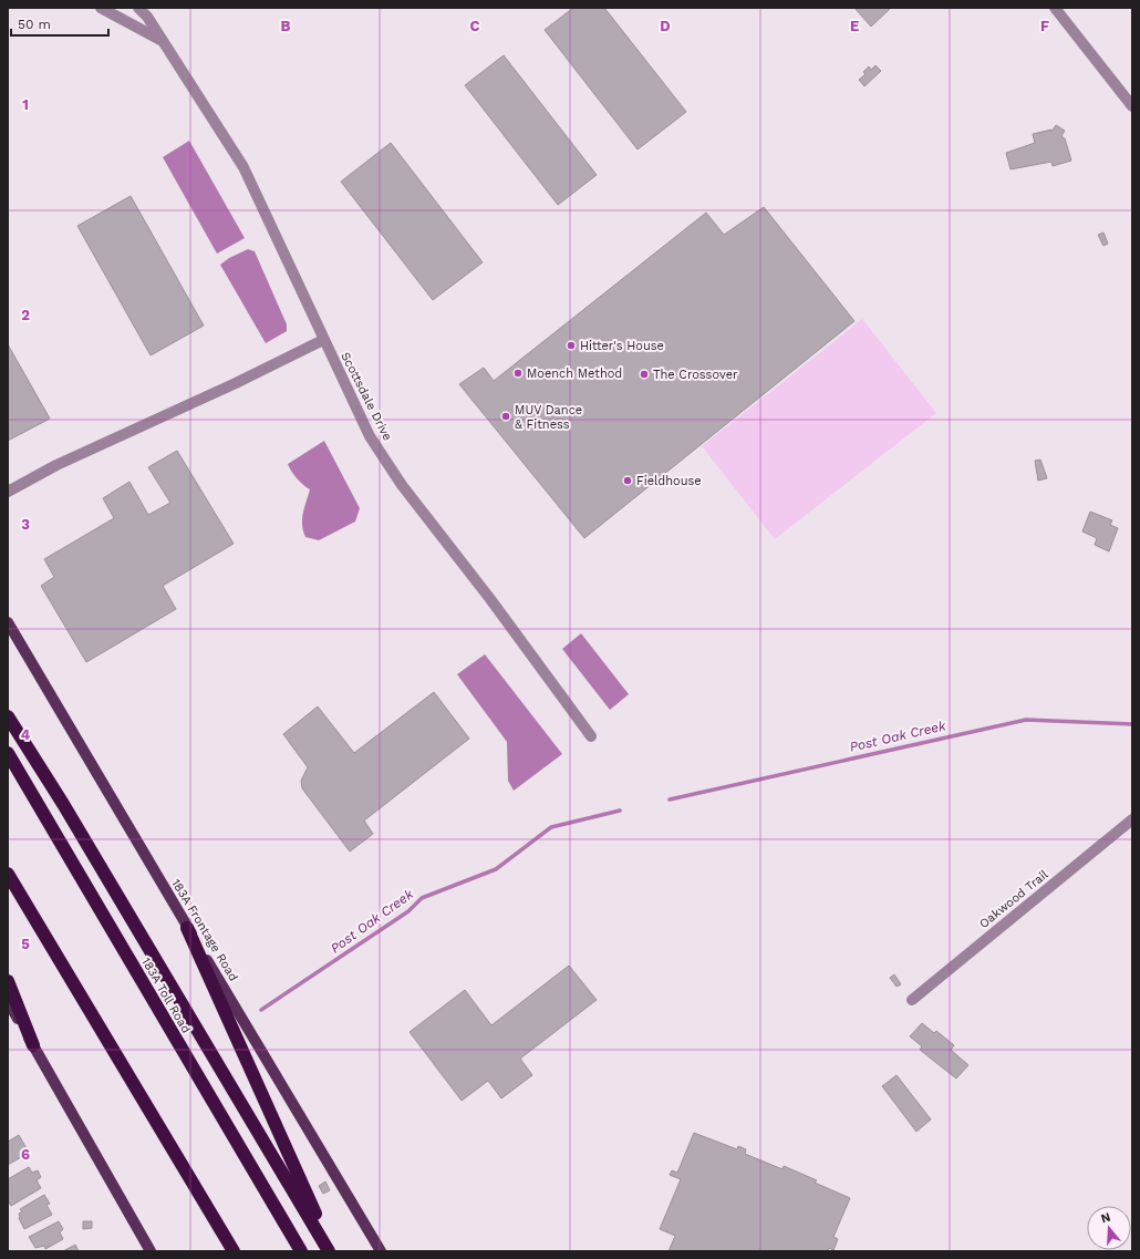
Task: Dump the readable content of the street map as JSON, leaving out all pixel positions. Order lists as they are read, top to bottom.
{
  "streets": {
    "highway": ["183A Toll Road"],
    "main road": ["183A Frontage Road"],
    "street": ["Scottsdale Drive", "Oakwood Trail"]
  },
  "water": ["Post Oak Creek"],
  "places": [
    "Hitter's House",
    "Moench Method",
    "The Crossover",
    "MUV Dance & Fitness",
    "Fieldhouse"
  ],
  "scale_bar": "50 m",
  "north": "top",
  "grid": {
    "columns": [
      "B",
      "C",
      "D",
      "E",
      "F"
    ],
    "rows": [
      "1",
      "2",
      "3",
      "4",
      "5",
      "6"
    ]
  }
}
